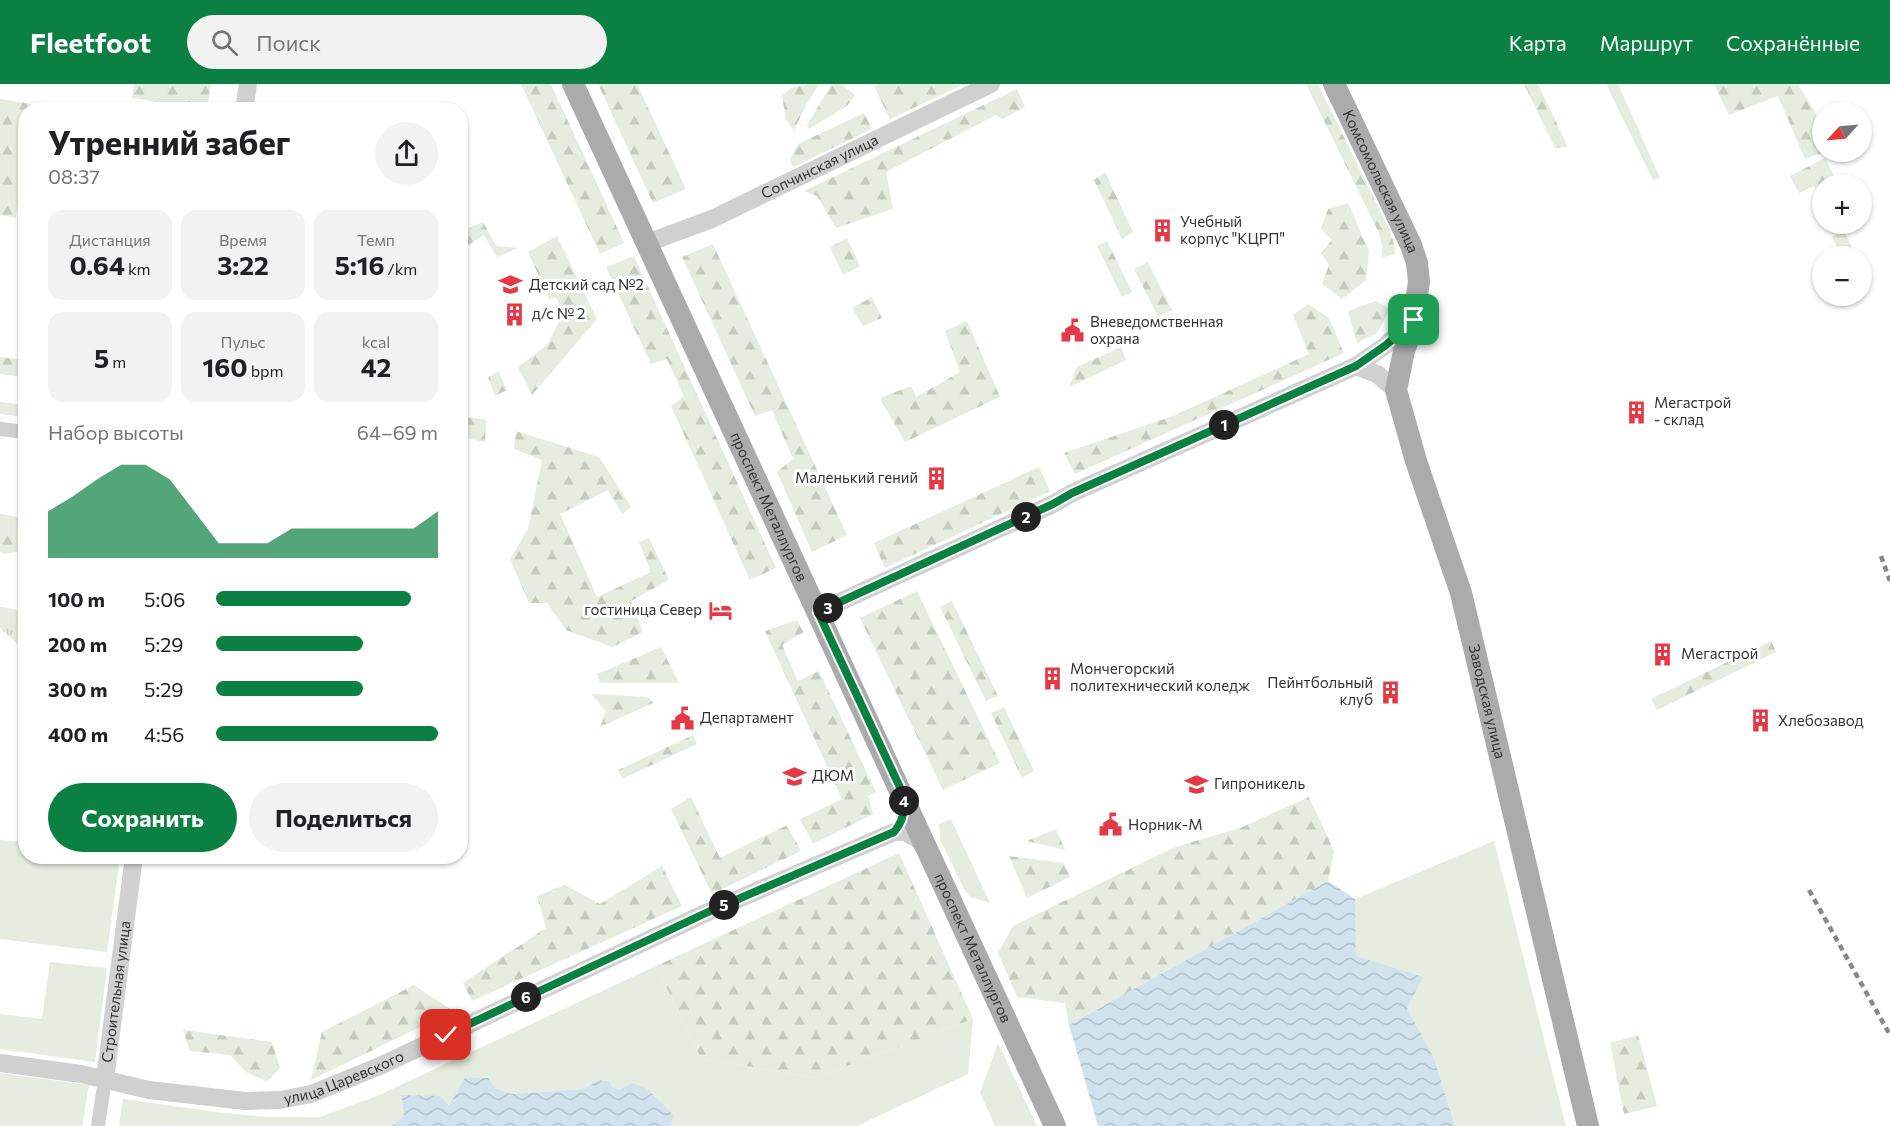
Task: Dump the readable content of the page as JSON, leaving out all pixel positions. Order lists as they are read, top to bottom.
{
  "streets": {
    "main road": ["Комсомольская улица", "проспект Металлургов", "Заводская улица"],
    "street": ["Сопчинская улица", "Строительная улица", "улица Царевского"]
  },
  "crossings": [
    ["Сопчинская улица", "проспект Металлургов"],
    ["Комсомольская улица", "Заводская улица"],
    ["Строительная улица", "улица Царевского"]
  ],
  "places": {
    "building": [
      "Учебный корпус \"КЦРП\"",
      "д/с № 2",
      "Мегастрой - склад",
      "Маленький гений",
      "Мегастрой",
      "Мончегорский политехнический коледж",
      "Пейнтбольный клуб",
      "Хлебозавод"
    ],
    "school or university": ["Детский сад №2", "ДЮМ", "Гипроникель"],
    "public building": ["Вневедомственная охрана", "Департамент", "Норник-М"],
    "hotel": ["гостиница Север"]
  },
  "north": "bottom left",
  "page": {
    "header": "Fleetfoot",
    "search": "Поиск",
    "nav": ["Карта", "Маршрут", "Сохранённые"],
    "map_buttons": ["+", "−"],
    "heading": ["Утренний забег", "08:37"],
    "stats": [
      ["Дистанция", "0.64 km"],
      ["Время", "3:22"],
      ["Темп", "5:16 /km"],
      ["5 m"],
      ["Пульс", "160 bpm"],
      ["kcal", "42"]
    ],
    "chart": ["Набор высоты", "64–69 m"],
    "pins": [
      "1",
      "2",
      "3",
      "4",
      "5",
      "6"
    ],
    "list": [
      {
        "name": "100 m",
        "note": "5:06"
      },
      {
        "name": "200 m",
        "note": "5:29"
      },
      {
        "name": "300 m",
        "note": "5:29"
      },
      {
        "name": "400 m",
        "note": "4:56"
      }
    ],
    "buttons": ["Сохранить", "Поделиться"]
  }
}
